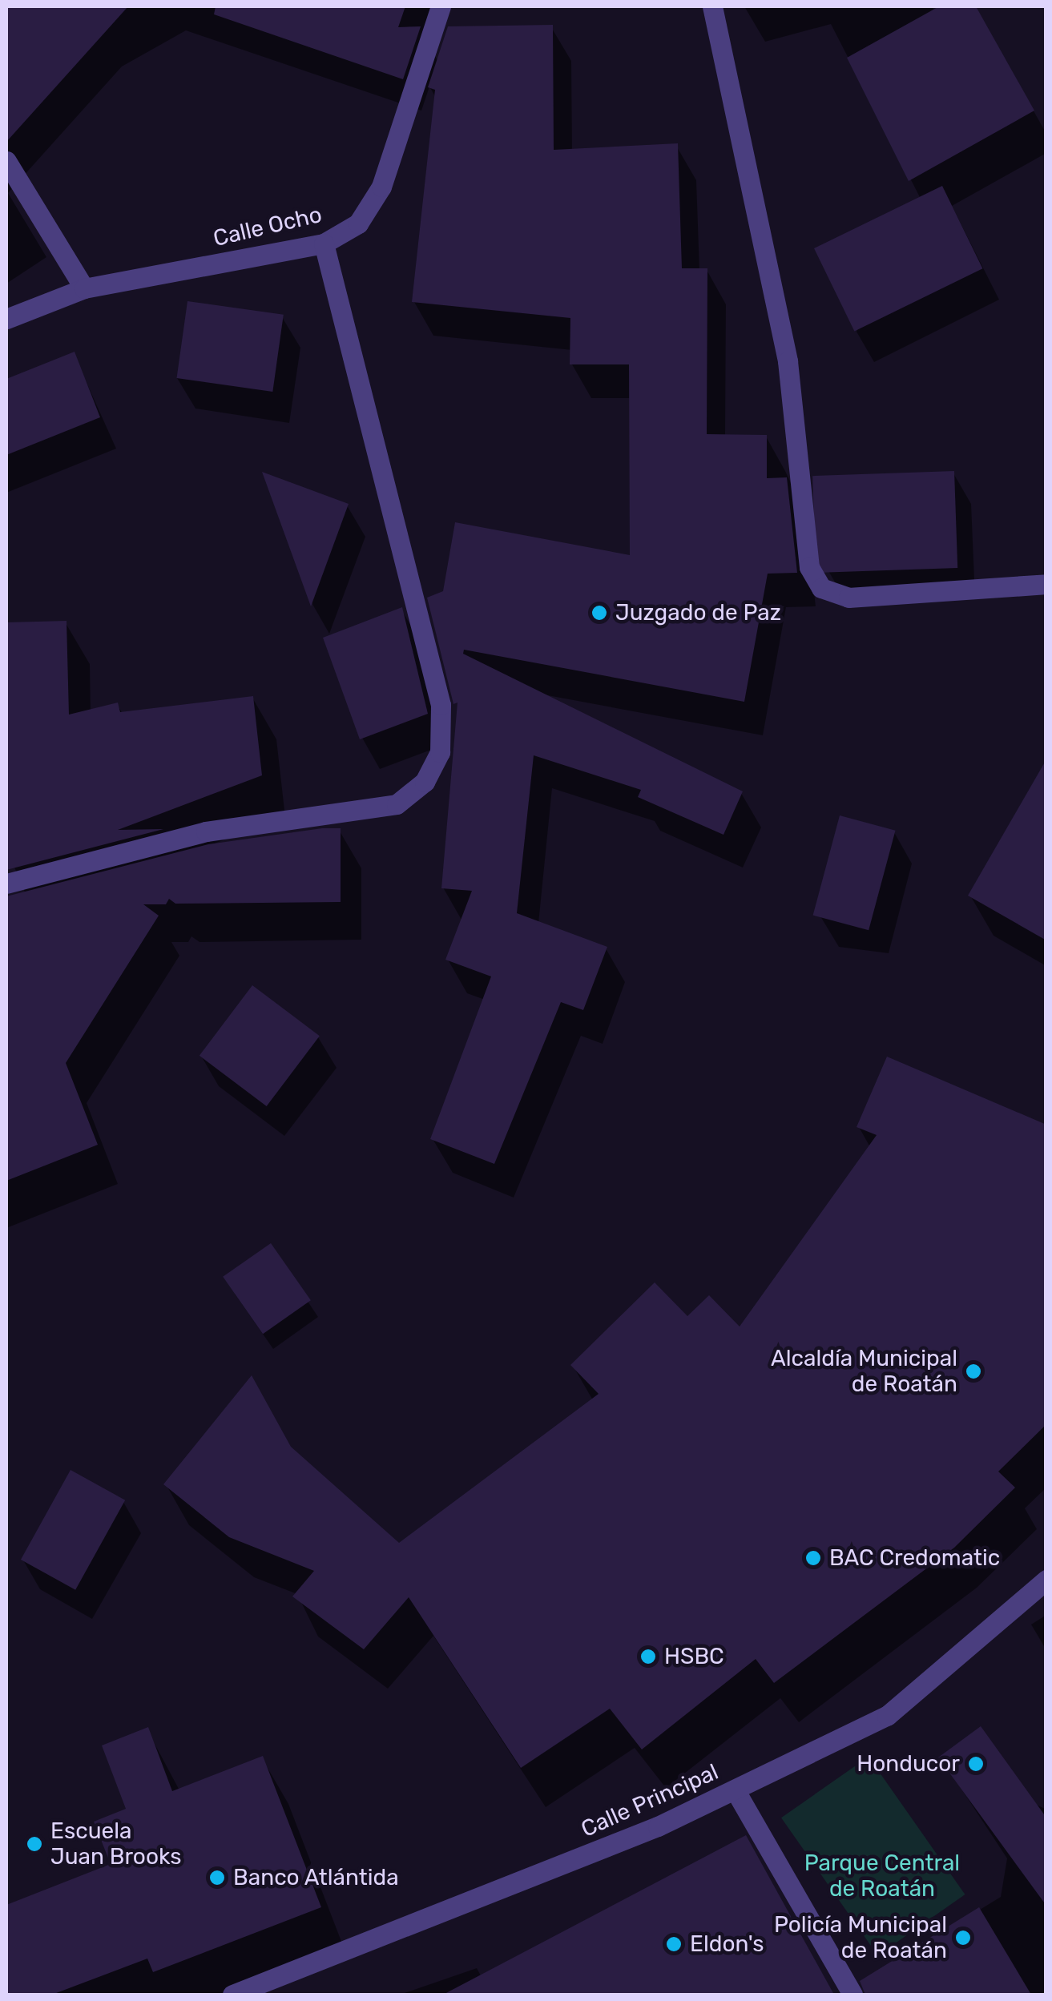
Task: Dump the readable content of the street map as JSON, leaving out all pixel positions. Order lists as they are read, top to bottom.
{
  "streets": {
    "street": ["Calle Ocho", "Calle Principal"]
  },
  "parks": ["Parque Central de Roatán"],
  "places": [
    "Juzgado de Paz",
    "Alcaldía Municipal de Roatán",
    "BAC Credomatic",
    "HSBC",
    "Honducor",
    "Escuela Juan Brooks",
    "Banco Atlántida",
    "Policía Municipal de Roatán",
    "Eldon's"
  ]
}
